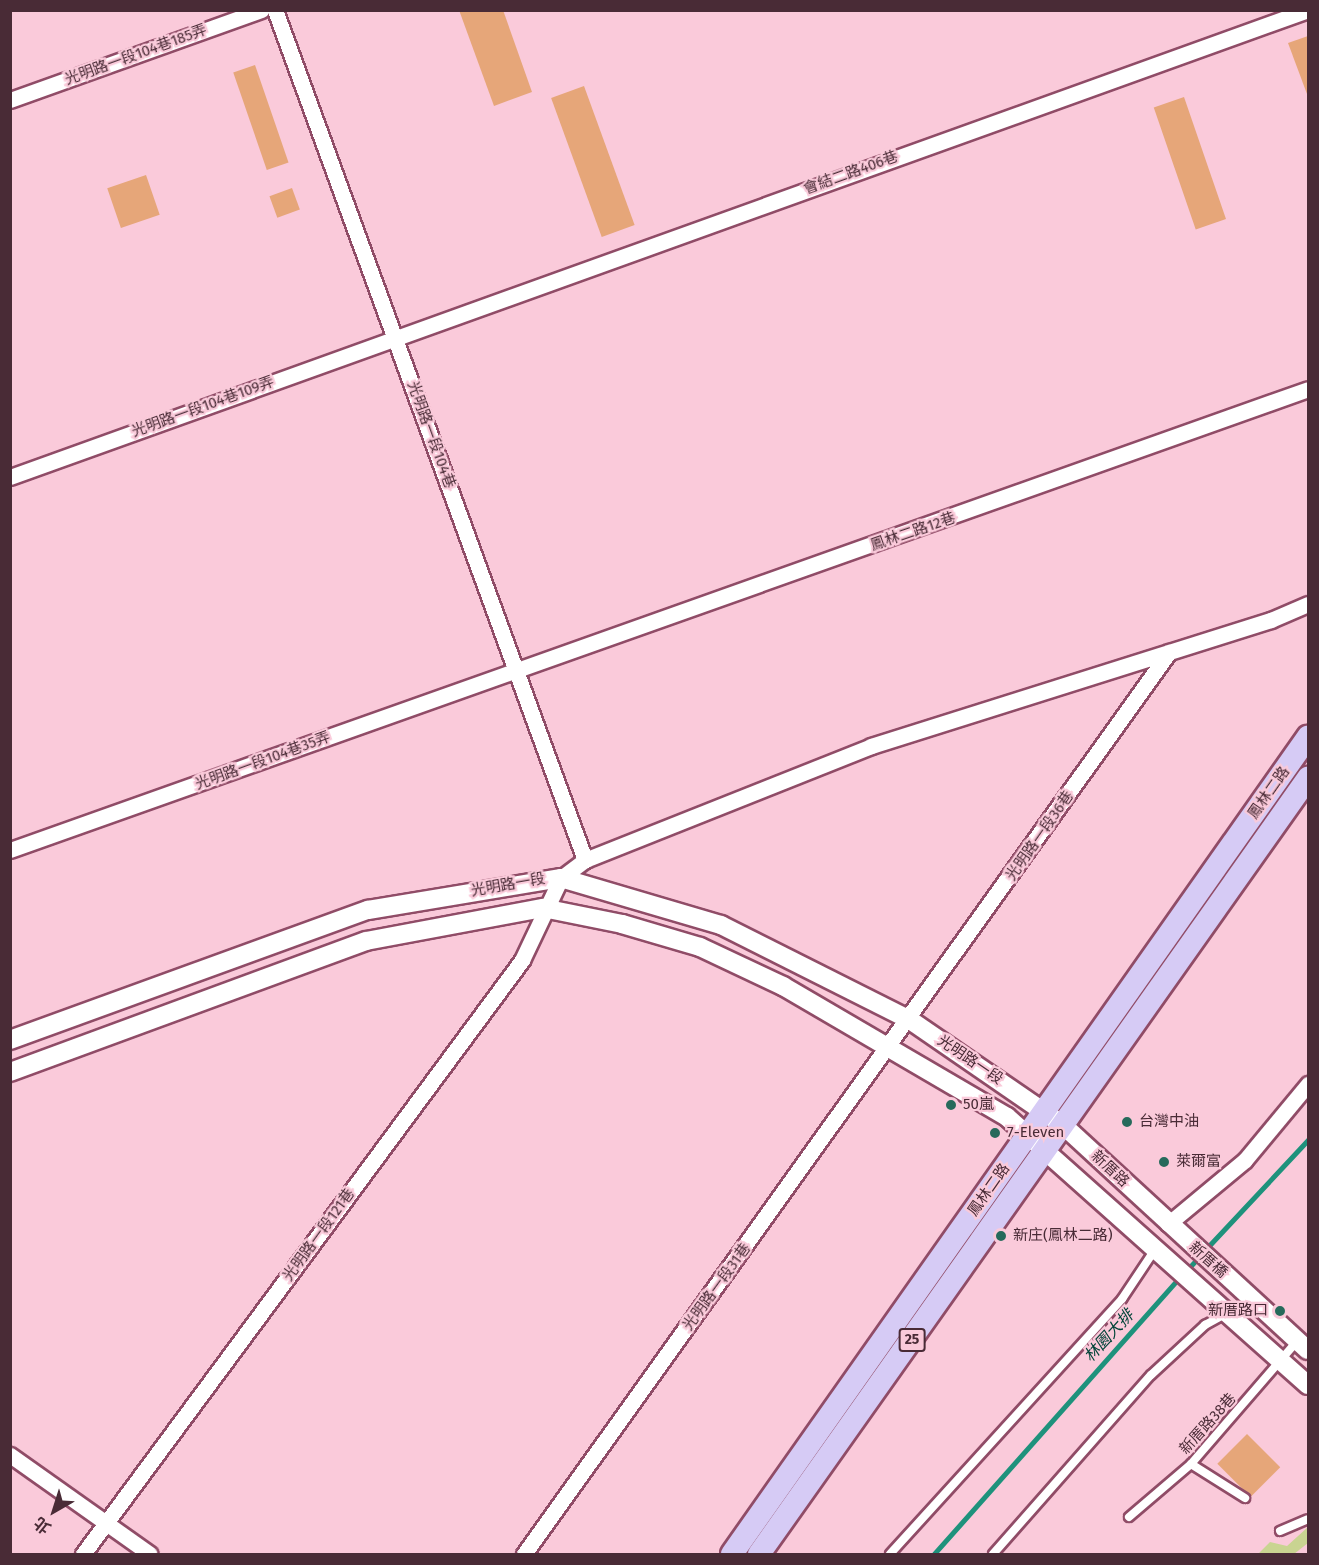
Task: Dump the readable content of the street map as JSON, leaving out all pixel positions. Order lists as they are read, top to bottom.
{
  "streets": {
    "main road": ["鳳林二路", "25"],
    "street": [
      "光明路一段104巷185弄",
      "會結二路406巷",
      "光明路一段104巷109弄",
      "光明路一段104巷",
      "鳳林二路12巷",
      "光明路一段104巷35弄",
      "光明路一段36巷",
      "光明路一段",
      "新厝路",
      "光明路一段121巷",
      "新厝橋",
      "光明路一段31巷"
    ],
    "lane": ["新厝路38巷"]
  },
  "crossings": [
    ["會結二路406巷", "光明路一段104巷109弄"],
    ["會結二路406巷", "光明路一段104巷"],
    ["光明路一段104巷109弄", "光明路一段104巷"],
    ["光明路一段104巷", "鳳林二路12巷"],
    ["光明路一段104巷", "光明路一段104巷35弄"],
    ["鳳林二路12巷", "光明路一段104巷35弄"],
    ["鳳林二路", "光明路一段"],
    ["鳳林二路", "新厝路"],
    ["光明路一段36巷", "光明路一段"],
    ["光明路一段36巷", "光明路一段31巷"],
    ["光明路一段", "新厝路"],
    ["光明路一段", "光明路一段121巷"],
    ["光明路一段", "光明路一段31巷"],
    ["新厝路", "新厝橋"],
    ["新厝橋", "新厝路38巷"]
  ],
  "water": ["林園大排"],
  "places": [
    "50嵐",
    "台灣中油",
    "7-Eleven",
    "萊爾富",
    "新庄(鳳林二路)",
    "新厝路口"
  ],
  "north": "bottom left"
}
